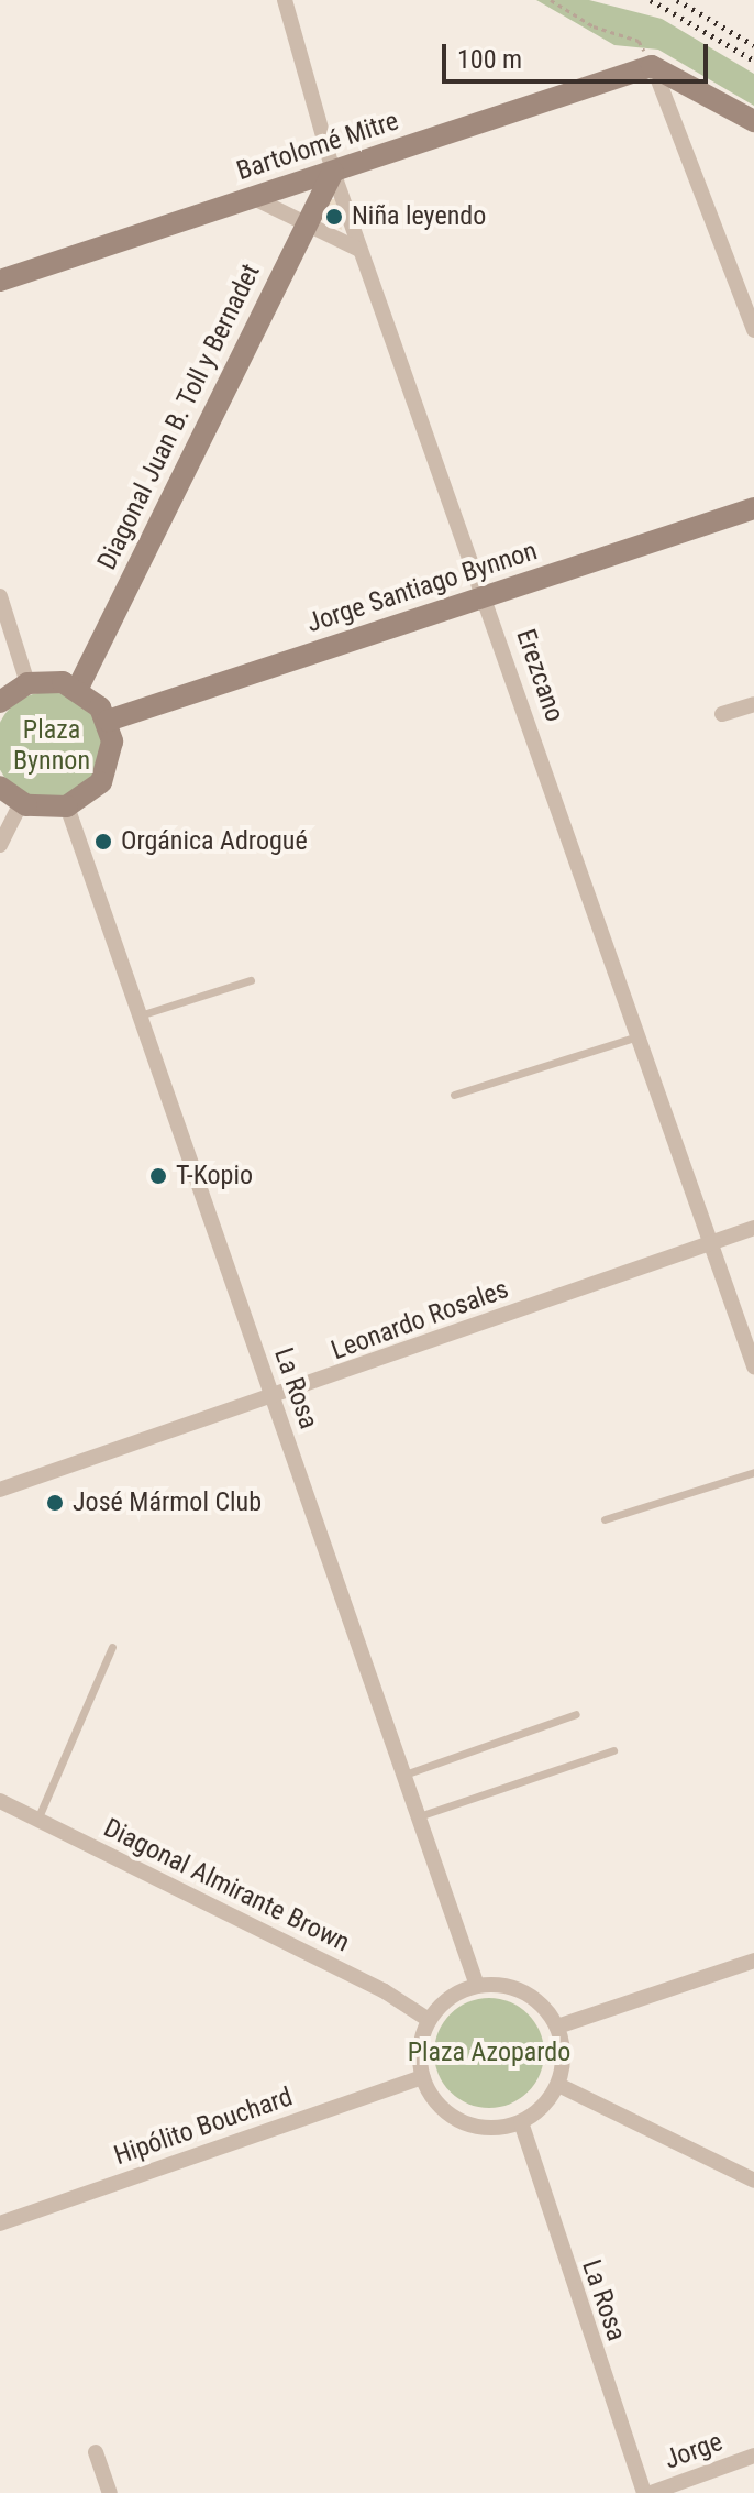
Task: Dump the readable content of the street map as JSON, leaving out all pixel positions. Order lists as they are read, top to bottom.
{
  "streets": {
    "street": [
      "Bartolomé Mitre",
      "Diagonal Juan B. Toll y Bernadet",
      "Jorge Santiago Bynnon",
      "Erezcano",
      "Leonardo Rosales",
      "La Rosa",
      "Diagonal Almirante Brown",
      "Hipólito Bouchard",
      "Jorge"
    ]
  },
  "crossings": [
    ["Bartolomé Mitre", "Diagonal Juan B. Toll y Bernadet"],
    ["Bartolomé Mitre", "Erezcano"],
    ["Diagonal Juan B. Toll y Bernadet", "Erezcano"],
    ["Jorge Santiago Bynnon", "Erezcano"],
    ["Erezcano", "Leonardo Rosales"],
    ["Leonardo Rosales", "La Rosa"],
    ["La Rosa", "Diagonal Almirante Brown"],
    ["La Rosa", "Hipólito Bouchard"],
    ["La Rosa", "Jorge"],
    ["Diagonal Almirante Brown", "Hipólito Bouchard"]
  ],
  "parks": ["Plaza Bynnon", "Plaza Azopardo"],
  "places": [
    "Niña leyendo",
    "Orgánica Adrogué",
    "T-Kopio",
    "José Mármol Club"
  ],
  "scale_bar": "100 m"
}
